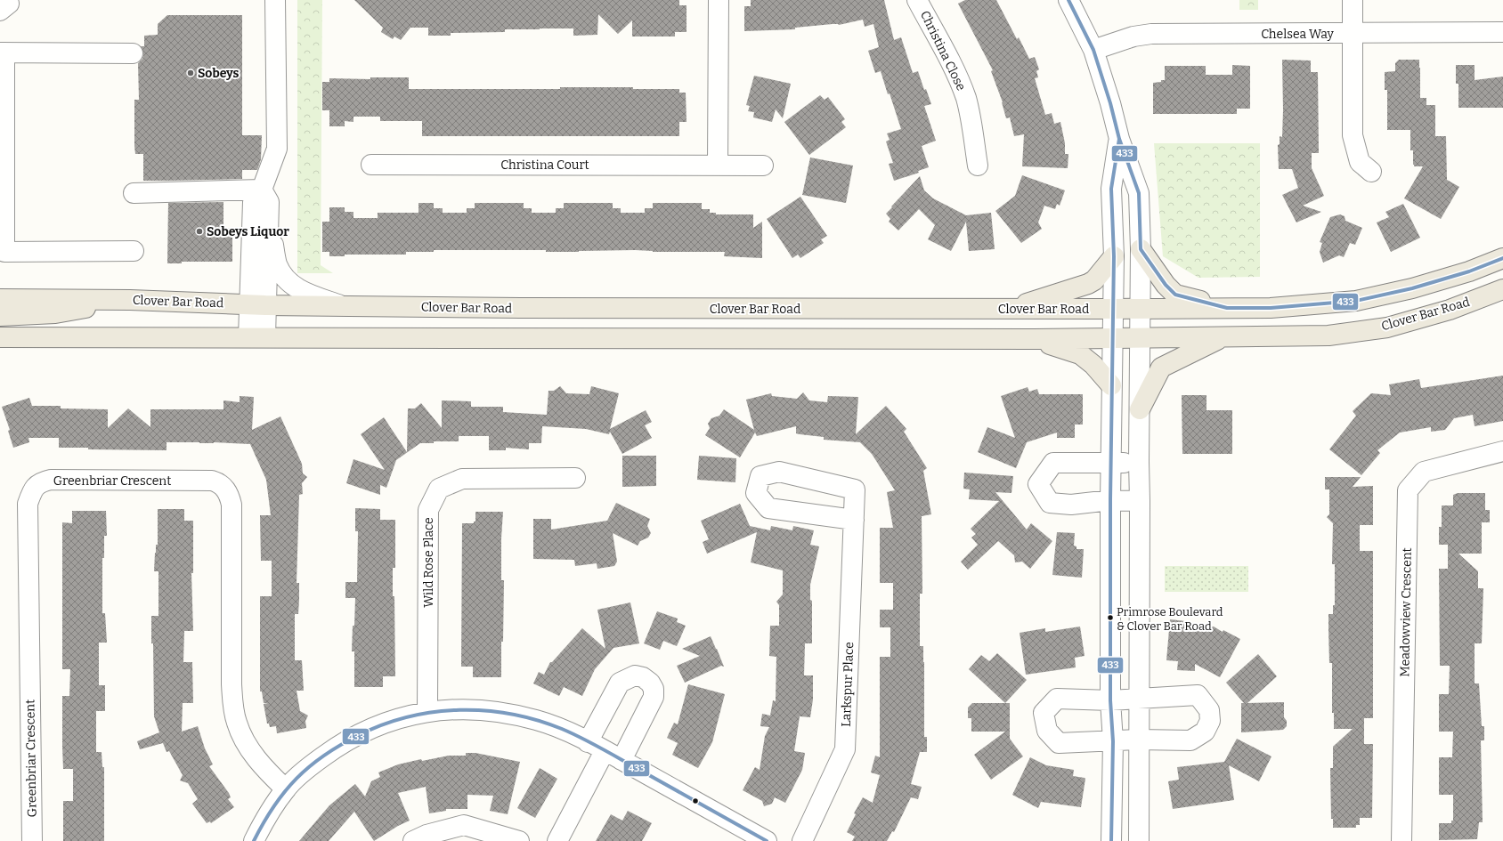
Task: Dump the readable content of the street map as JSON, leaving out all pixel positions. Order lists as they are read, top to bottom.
{
  "streets": {
    "main road": ["Clover Bar Road"],
    "street": [
      "Chelsea Way",
      "Christina Close",
      "Christina Court",
      "Greenbriar Crescent",
      "Wild Rose Place",
      "Meadowview Crescent",
      "Larkspur Place"
    ]
  },
  "places": ["Sobeys", "Sobeys Liquor", "Primrose Boulevard & Clover Bar Road"],
  "lines": ["transit line 433"]
}
